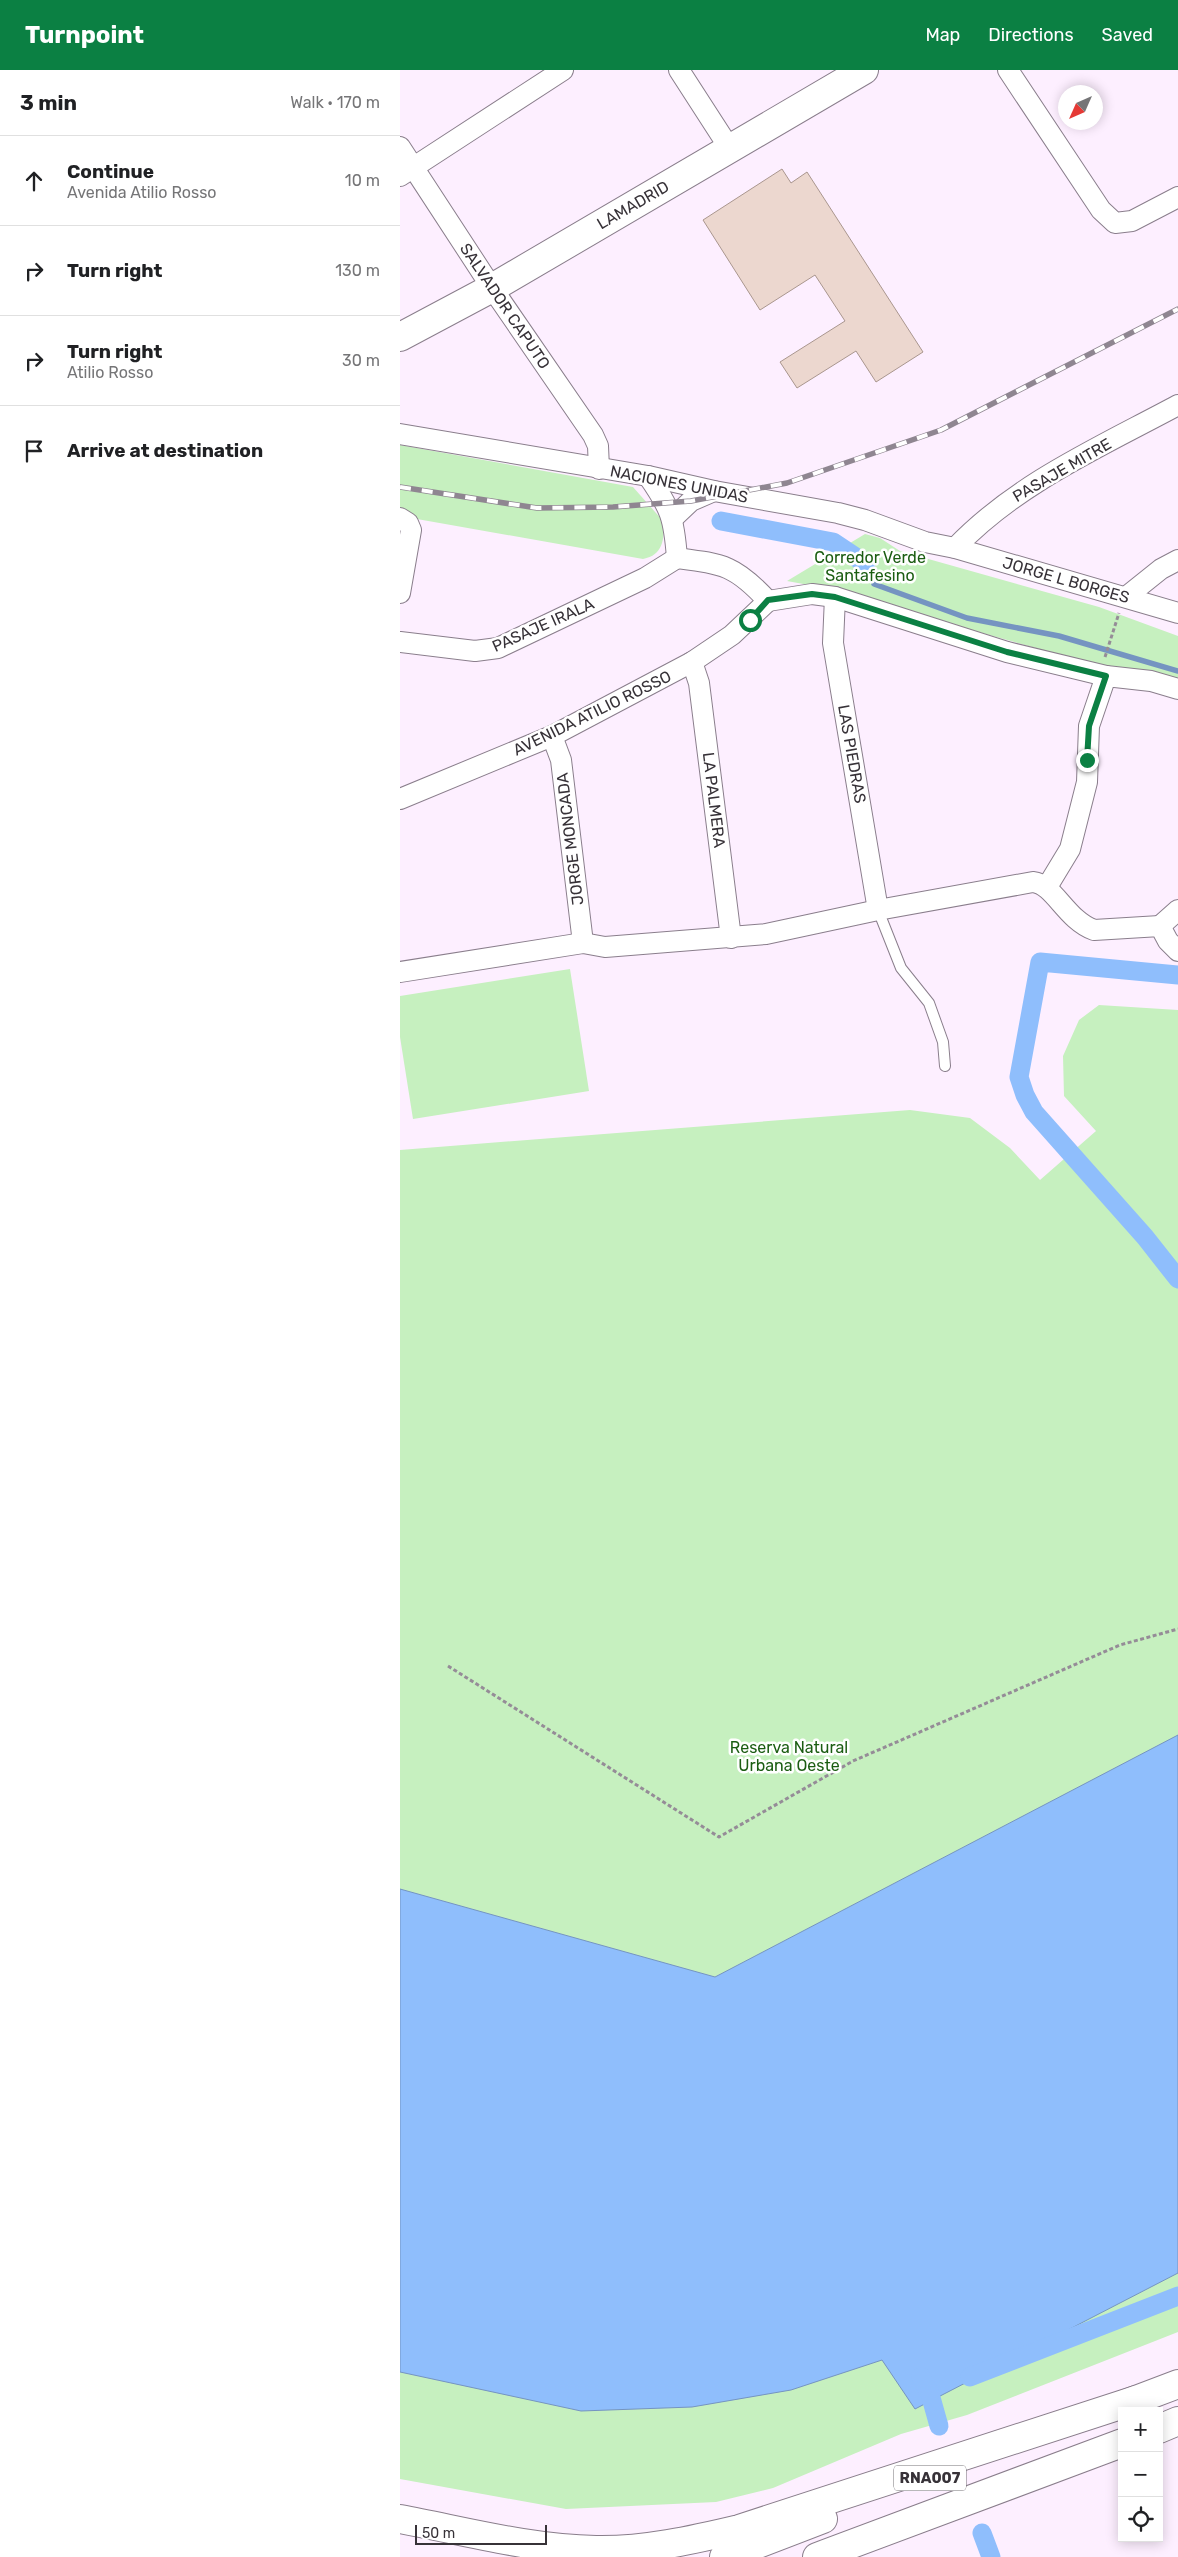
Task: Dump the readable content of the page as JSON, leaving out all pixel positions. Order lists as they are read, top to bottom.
{
  "streets": {
    "main road": ["LAMADRID", "RNA007"],
    "street": [
      "SALVADOR CAPUTO",
      "PASAJE MITRE",
      "NACIONES UNIDAS",
      "JORGE L BORGES",
      "PASAJE IRALA",
      "AVENIDA ATILIO ROSSO",
      "LAS PIEDRAS",
      "LA PALMERA",
      "JORGE MONCADA"
    ]
  },
  "crossings": [
    ["LAMADRID", "SALVADOR CAPUTO"],
    ["SALVADOR CAPUTO", "NACIONES UNIDAS"],
    ["PASAJE MITRE", "NACIONES UNIDAS"],
    ["PASAJE MITRE", "JORGE L BORGES"],
    ["NACIONES UNIDAS", "JORGE L BORGES"],
    ["AVENIDA ATILIO ROSSO", "LA PALMERA"],
    ["AVENIDA ATILIO ROSSO", "JORGE MONCADA"]
  ],
  "parks": ["Corredor Verde Santafesino", "Reserva Natural Urbana Oeste"],
  "scale_bar": "50 m",
  "north": "bottom left",
  "page": {
    "header": "Turnpoint",
    "nav": ["Map", "Directions", "Saved"],
    "heading": ["3 min", "Walk · 170 m"],
    "list": [
      ["Continue", "Avenida Atilio Rosso", "10 m"],
      ["Turn right", "130 m"],
      ["Turn right", "Atilio Rosso", "30 m"],
      "Arrive at destination"
    ],
    "map_buttons": ["+", "−"],
    "scale": "50 m"
  }
}
